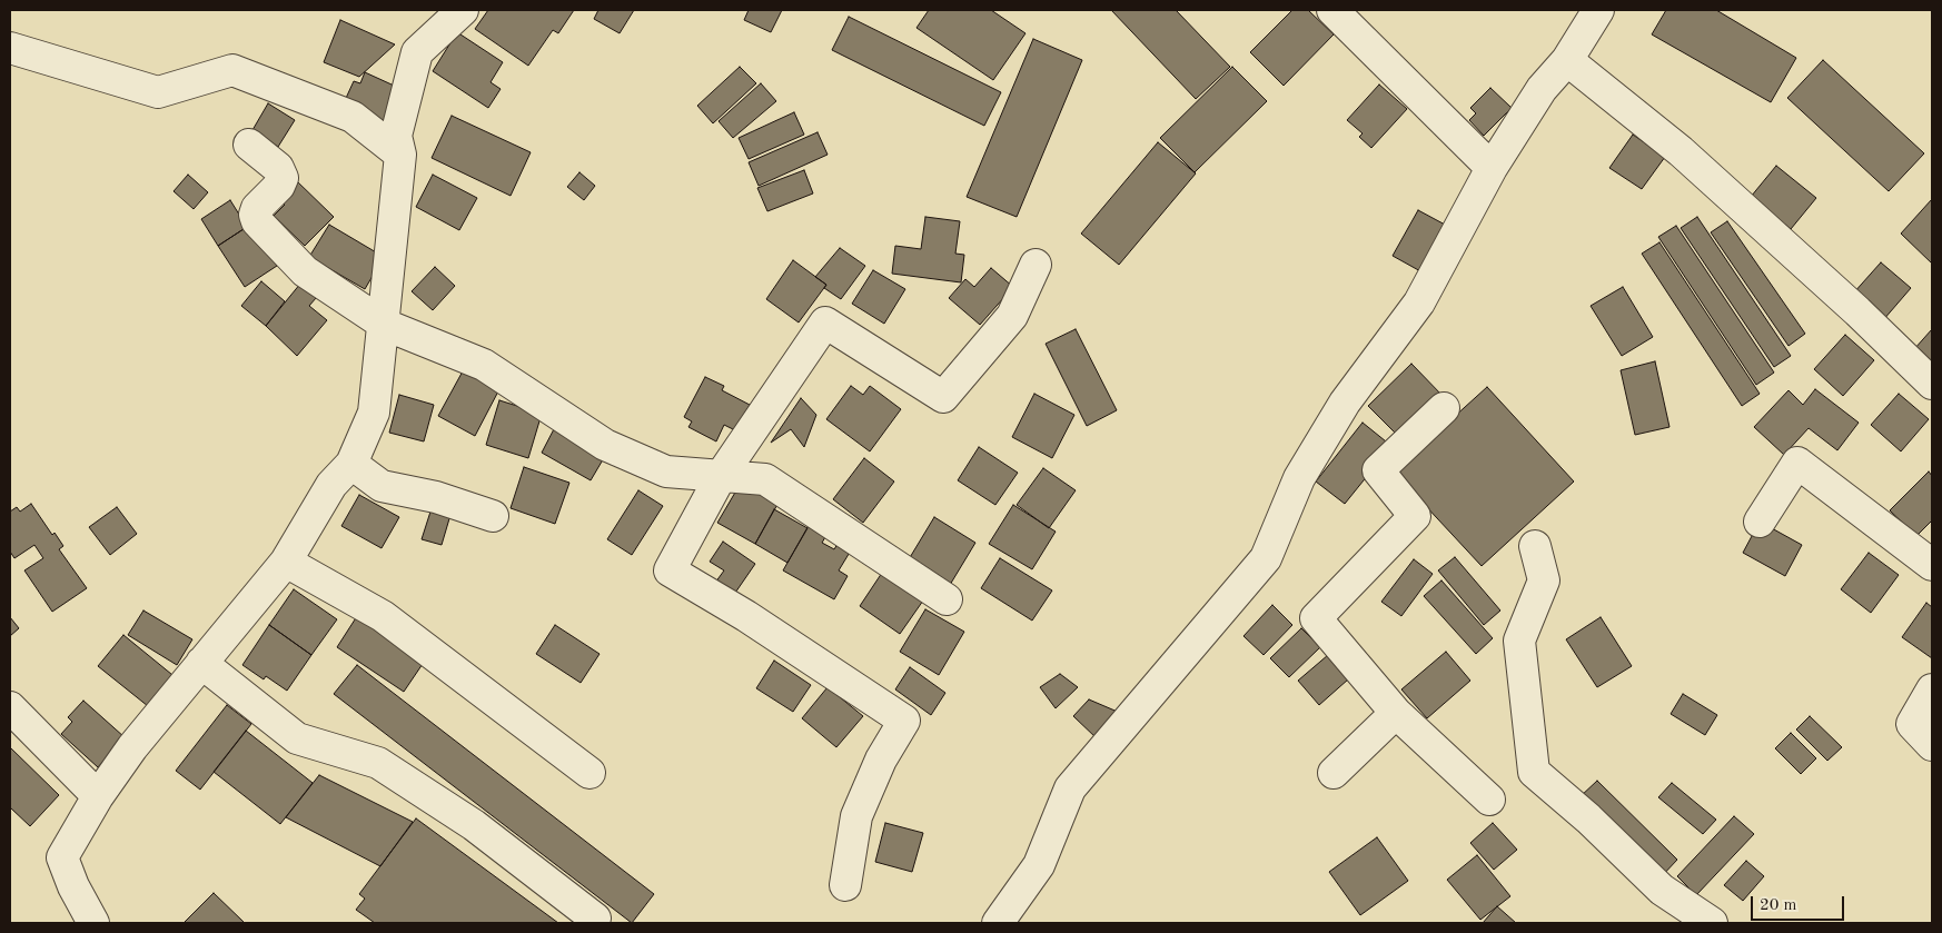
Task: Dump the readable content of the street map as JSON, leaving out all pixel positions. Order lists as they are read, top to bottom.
{
  "scale_bar": "20 m"
}
